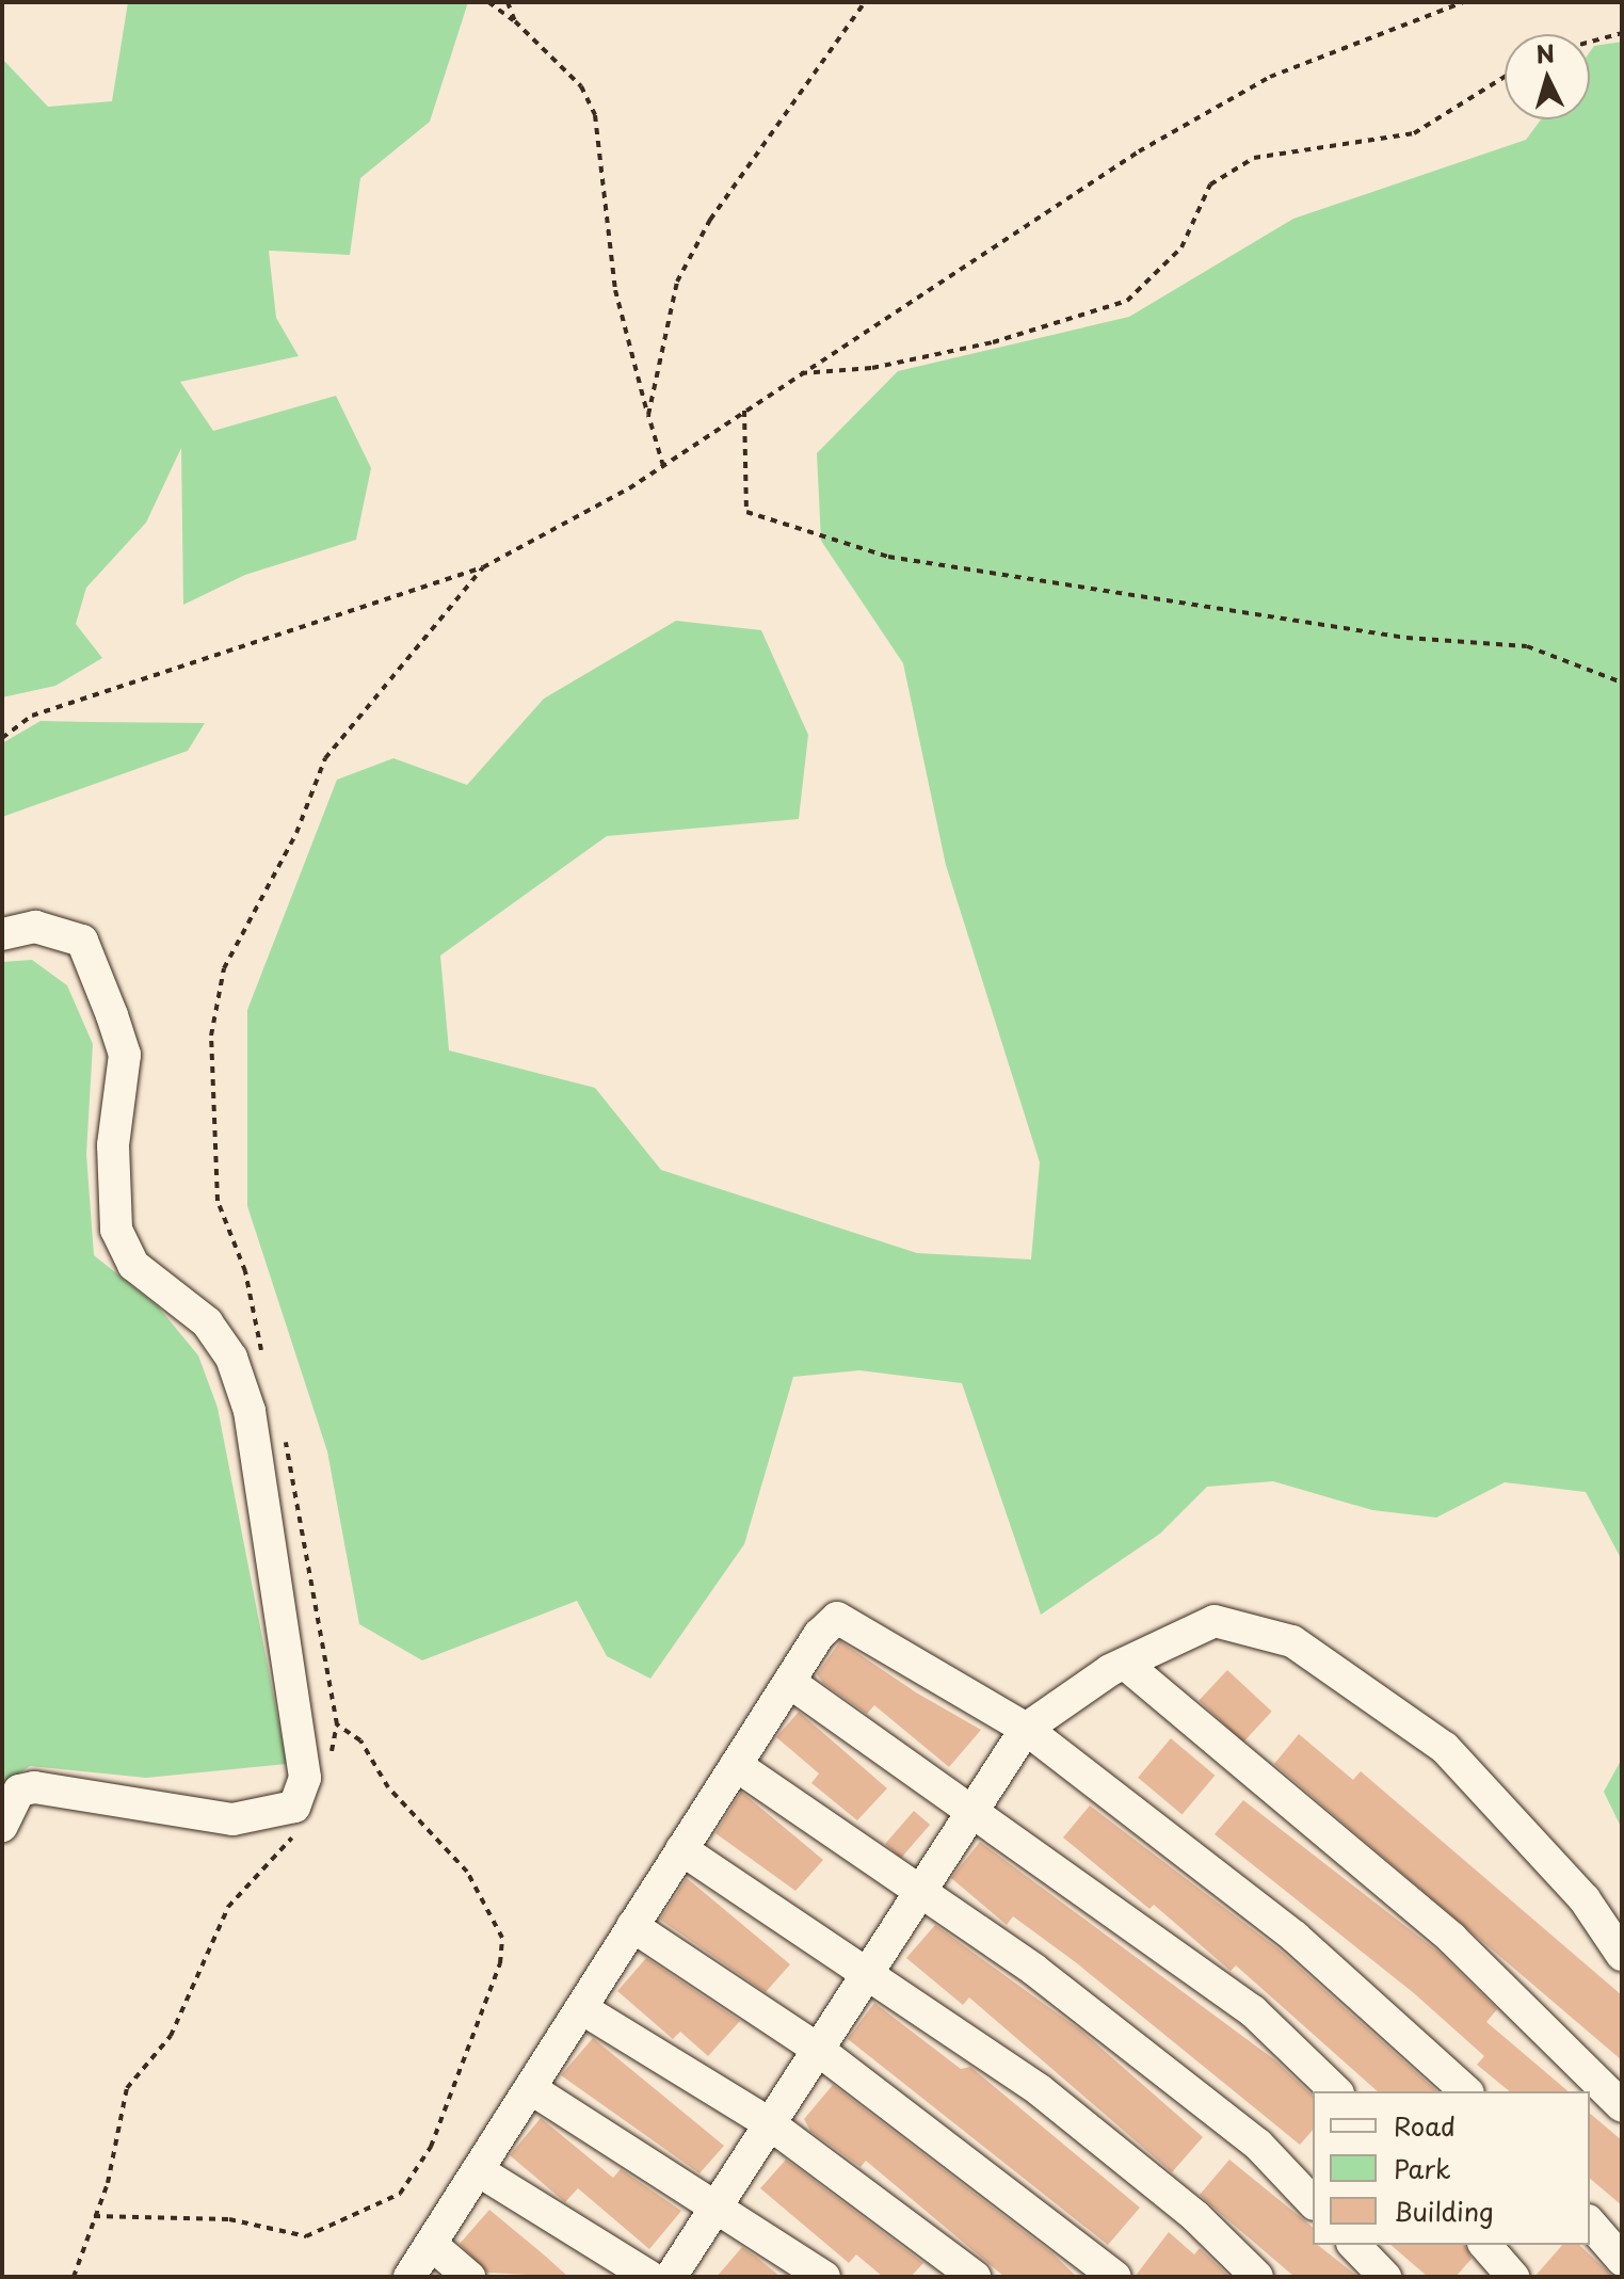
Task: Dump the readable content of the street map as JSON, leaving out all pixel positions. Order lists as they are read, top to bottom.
{
  "legend": ["Road", "Park", "Building"],
  "north": "top"
}
